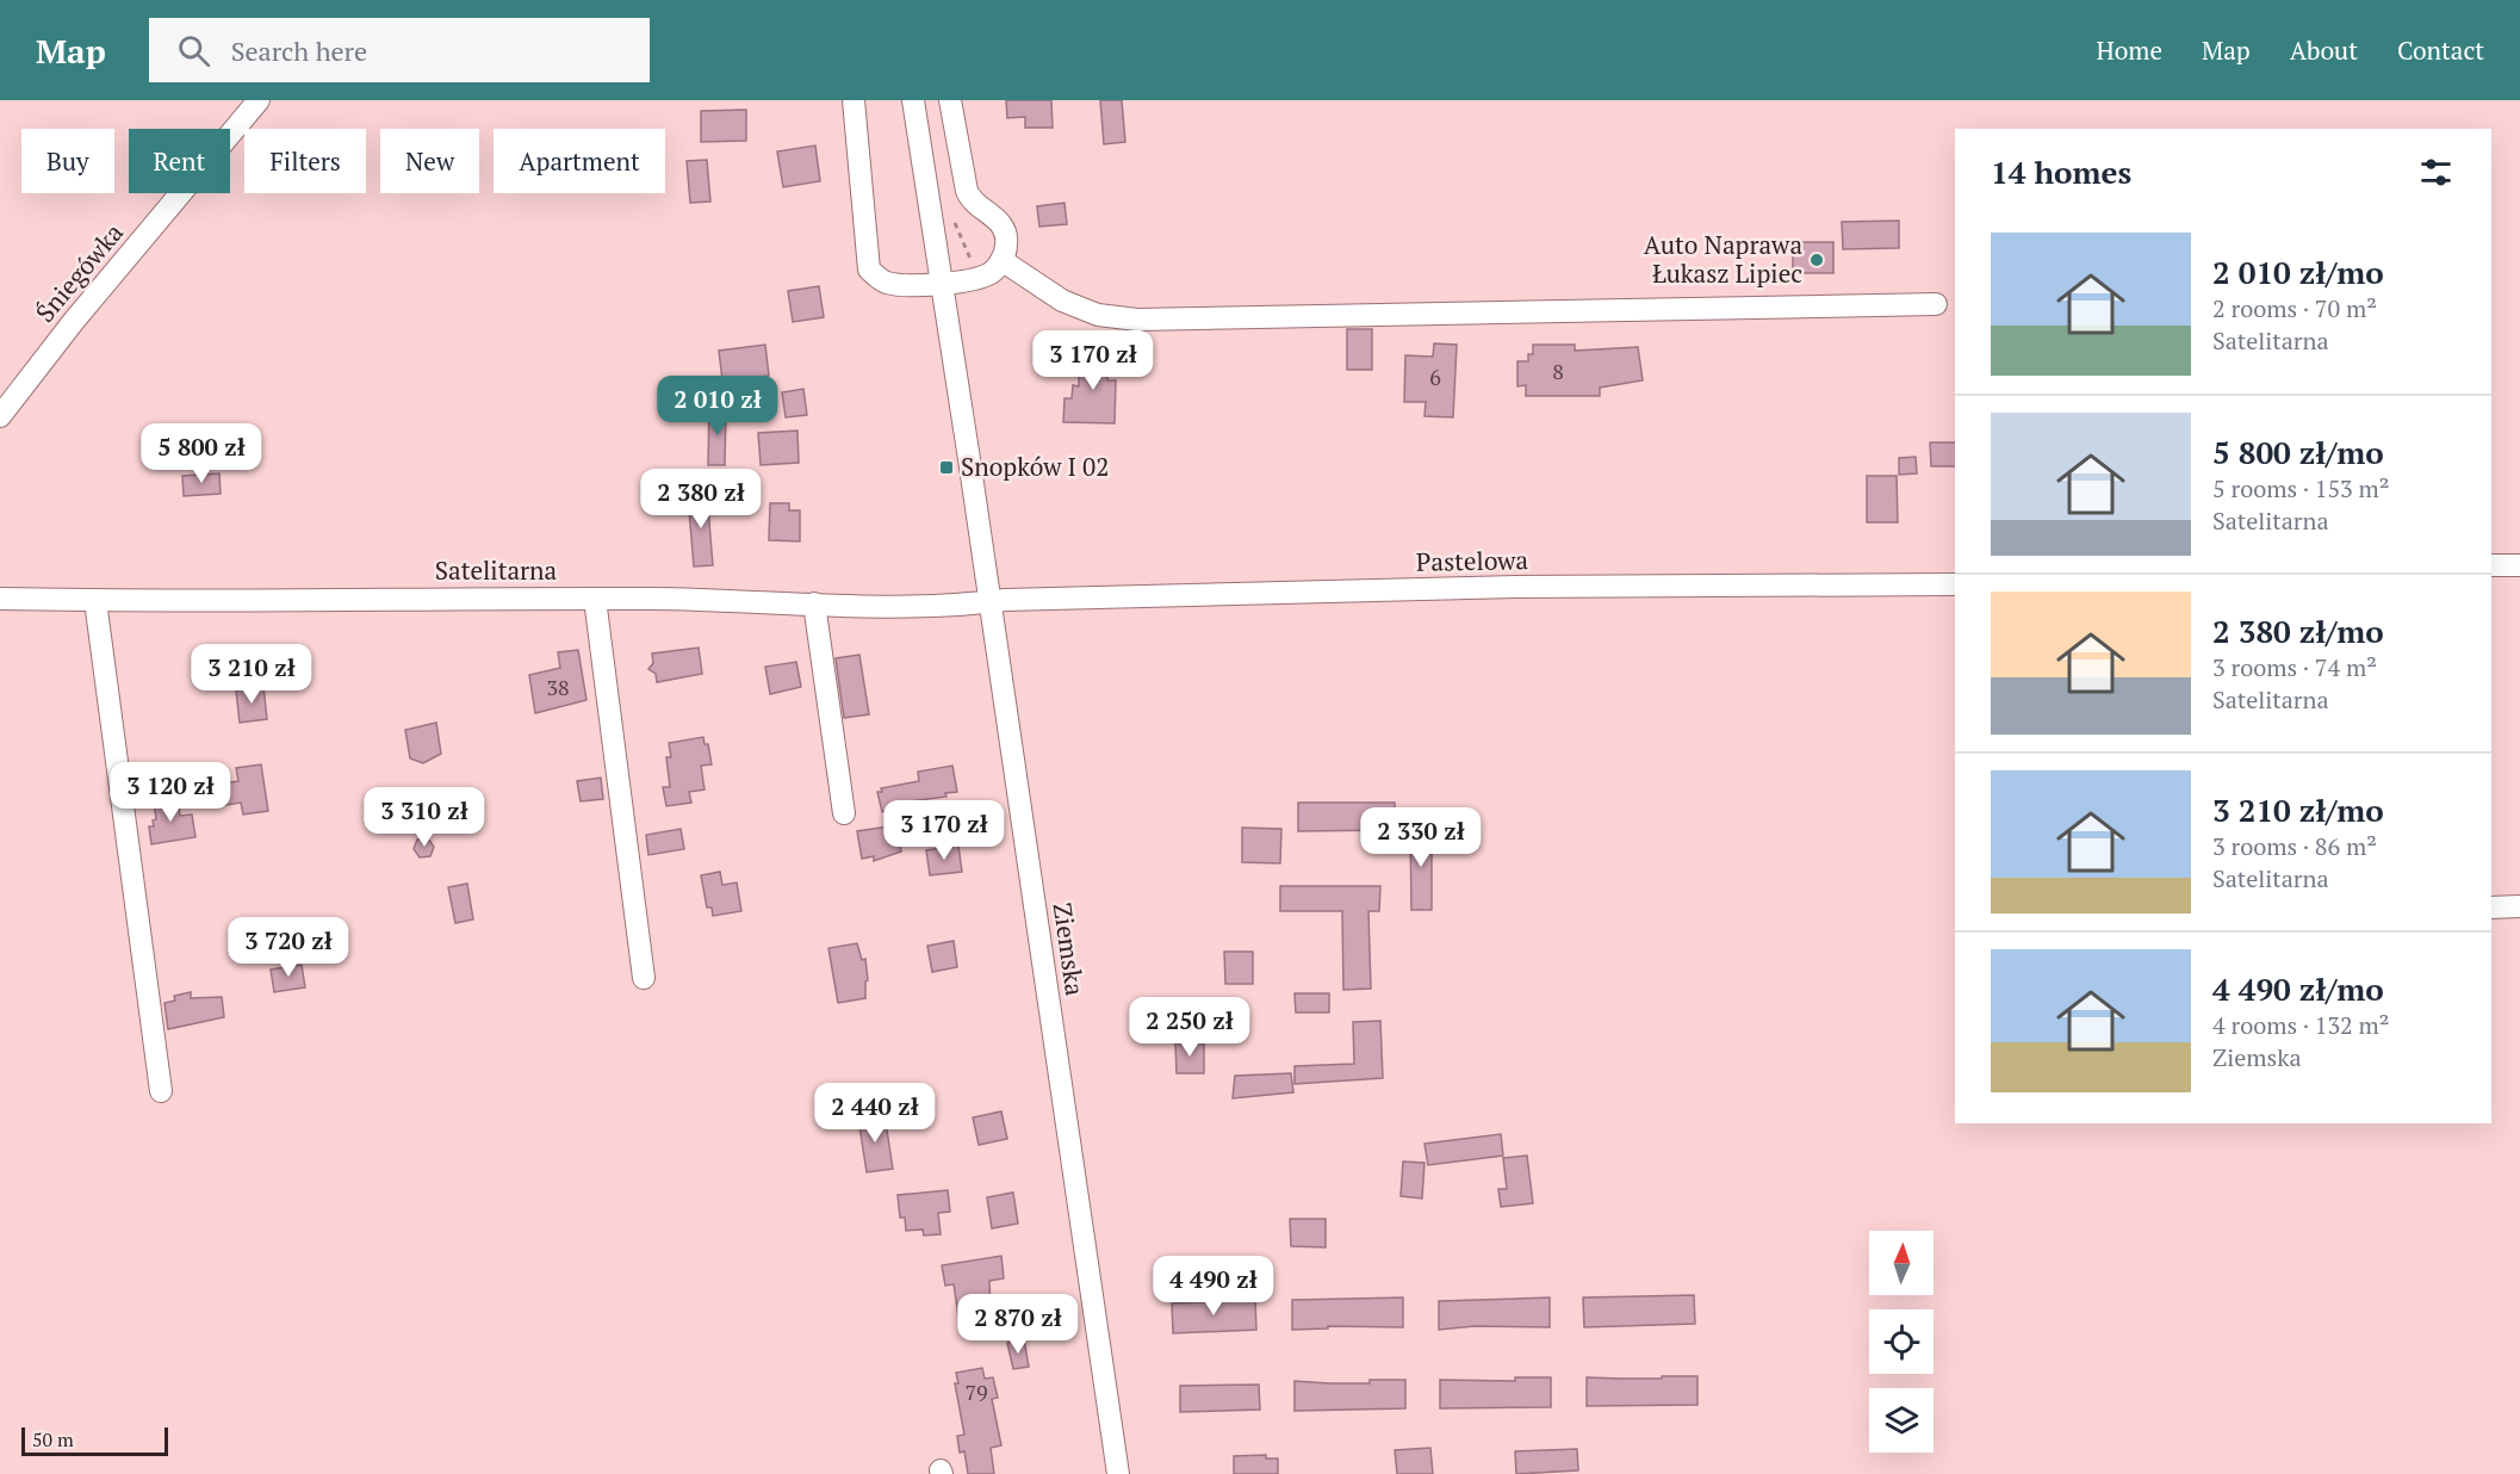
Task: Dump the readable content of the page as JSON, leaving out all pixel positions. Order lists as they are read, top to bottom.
{
  "streets": {
    "street": [
      "Śniegówka",
      "Pastelowa",
      "Satelitarna",
      "Ziemska"
    ]
  },
  "crossings": [
    ["Pastelowa", "Satelitarna"],
    ["Pastelowa", "Ziemska"],
    ["Satelitarna", "Ziemska"]
  ],
  "places": {
    "other": ["Auto Naprawa Łukasz Lipiec"],
    "transit": ["Snopków I 02"]
  },
  "house_numbers": [
    "8",
    "6",
    "38",
    "79"
  ],
  "scale_bar": "50 m",
  "north": "top",
  "page": {
    "header": "Map",
    "search": "Search here",
    "nav": [
      "Home",
      "Map",
      "About",
      "Contact"
    ],
    "chip": [
      "Buy",
      "Rent",
      "Filters",
      "New",
      "Apartment"
    ],
    "heading": "14 homes",
    "list": [
      {
        "name": "2 010 zł/mo",
        "note": "2 rooms · 70 m² · Satelitarna"
      },
      {
        "name": "5 800 zł/mo",
        "note": "5 rooms · 153 m² · Satelitarna"
      },
      {
        "name": "2 380 zł/mo",
        "note": "3 rooms · 74 m² · Satelitarna"
      },
      {
        "name": "3 210 zł/mo",
        "note": "3 rooms · 86 m² · Satelitarna"
      },
      {
        "name": "4 490 zł/mo",
        "note": "4 rooms · 132 m² · Ziemska"
      }
    ],
    "price": [
      "3 170 zł",
      "2 010 zł",
      "5 800 zł",
      "2 380 zł",
      "3 210 zł",
      "3 120 zł",
      "3 310 zł",
      "3 170 zł",
      "2 330 zł",
      "3 720 zł",
      "2 250 zł",
      "2 440 zł",
      "4 490 zł",
      "2 870 zł"
    ],
    "scale": "50 m"
  }
}
